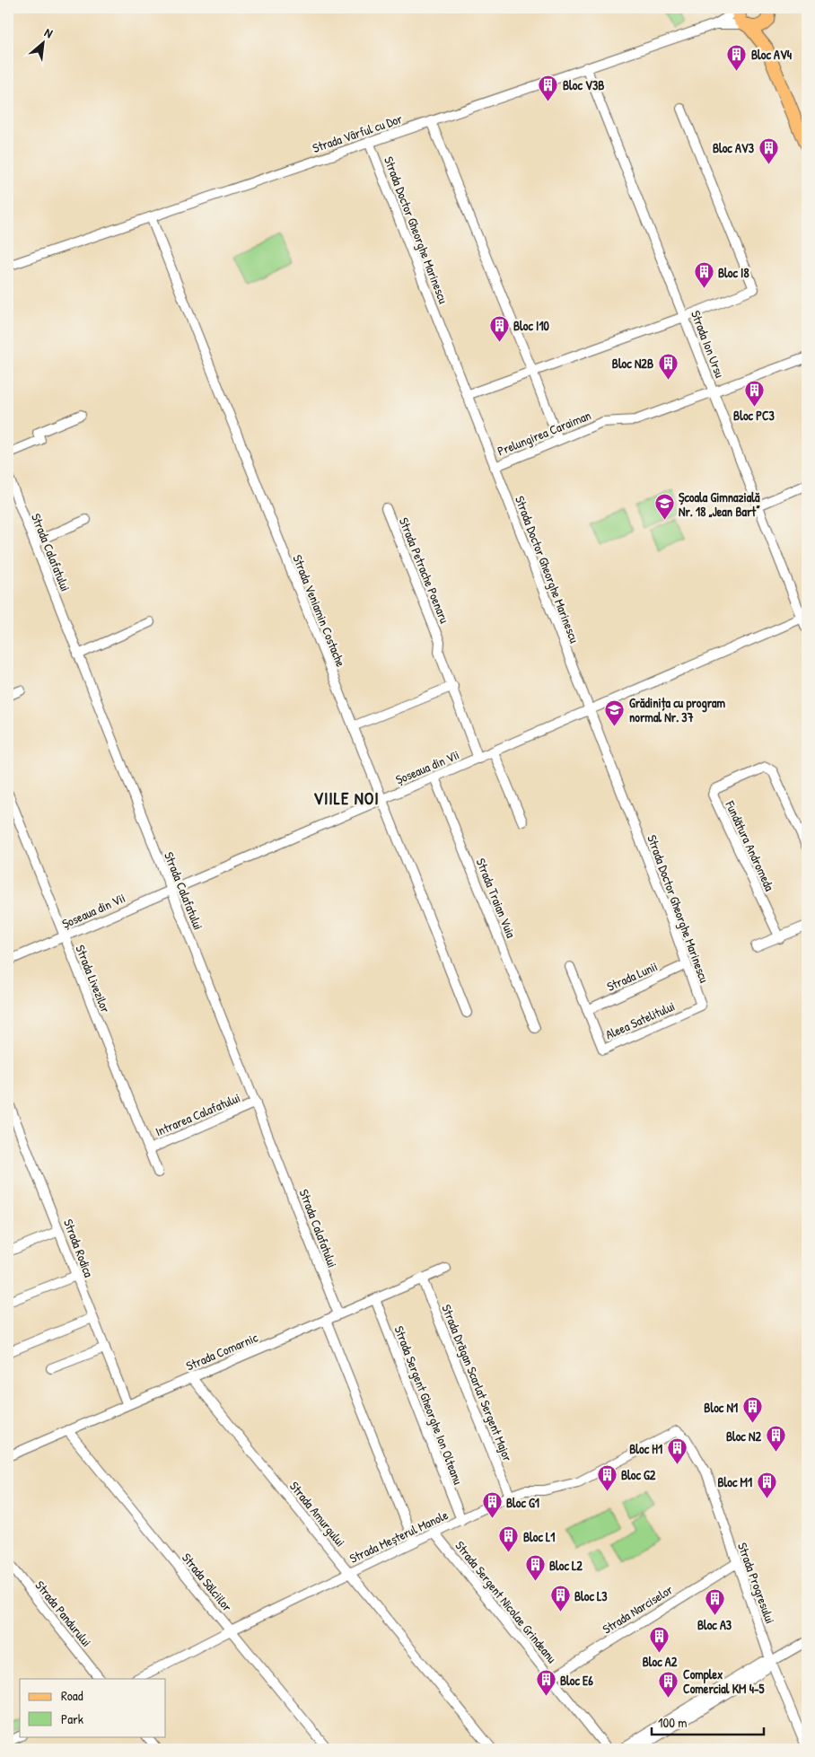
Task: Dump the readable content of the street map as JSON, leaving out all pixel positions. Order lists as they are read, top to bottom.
{
  "streets": {
    "street": [
      "Strada Vârful cu Dor",
      "Strada Doctor Gheorghe Marinescu",
      "Strada Ion Ursu",
      "Prelungirea Caraiman",
      "Strada Calafatului",
      "Strada Petrache Poenaru",
      "Strada Veniamin Costache",
      "Șoseaua din Vii",
      "Fundătura Andromeda",
      "Strada Traian Vuia",
      "Strada Lunii",
      "Strada Livezilor",
      "Aleea Satelitului",
      "Intrarea Calafatului",
      "Strada Rodica",
      "Strada Comarnic",
      "Strada Drăgan Scarlat Sergent Major",
      "Strada Sergent Gheorghe Ion Olteanu",
      "Strada Amurgului",
      "Strada Meșterul Manole",
      "Strada Sălciilor",
      "Strada Progresului",
      "Strada Sergent Nicolae Grindeanu",
      "Strada Narciselor",
      "Strada Pandurului"
    ]
  },
  "crossings": [
    ["Strada Vârful cu Dor", "Strada Doctor Gheorghe Marinescu"],
    ["Strada Vârful cu Dor", "Strada Ion Ursu"],
    ["Strada Vârful cu Dor", "Strada Veniamin Costache"],
    ["Strada Doctor Gheorghe Marinescu", "Prelungirea Caraiman"],
    ["Strada Doctor Gheorghe Marinescu", "Șoseaua din Vii"],
    ["Strada Doctor Gheorghe Marinescu", "Strada Lunii"],
    ["Strada Doctor Gheorghe Marinescu", "Aleea Satelitului"],
    ["Strada Ion Ursu", "Prelungirea Caraiman"],
    ["Strada Ion Ursu", "Șoseaua din Vii"],
    ["Strada Calafatului", "Șoseaua din Vii"],
    ["Strada Calafatului", "Intrarea Calafatului"],
    ["Strada Calafatului", "Strada Comarnic"],
    ["Strada Petrache Poenaru", "Șoseaua din Vii"],
    ["Strada Veniamin Costache", "Șoseaua din Vii"],
    ["Șoseaua din Vii", "Strada Traian Vuia"],
    ["Șoseaua din Vii", "Strada Livezilor"],
    ["Strada Lunii", "Aleea Satelitului"],
    ["Strada Livezilor", "Intrarea Calafatului"],
    ["Strada Rodica", "Strada Comarnic"],
    ["Strada Comarnic", "Strada Drăgan Scarlat Sergent Major"],
    ["Strada Comarnic", "Strada Sergent Gheorghe Ion Olteanu"],
    ["Strada Comarnic", "Strada Amurgului"],
    ["Strada Comarnic", "Strada Sălciilor"],
    ["Strada Drăgan Scarlat Sergent Major", "Strada Meșterul Manole"],
    ["Strada Sergent Gheorghe Ion Olteanu", "Strada Meșterul Manole"],
    ["Strada Amurgului", "Strada Meșterul Manole"],
    ["Strada Meșterul Manole", "Strada Sălciilor"],
    ["Strada Meșterul Manole", "Strada Progresului"],
    ["Strada Meșterul Manole", "Strada Sergent Nicolae Grindeanu"],
    ["Strada Progresului", "Strada Narciselor"],
    ["Strada Sergent Nicolae Grindeanu", "Strada Narciselor"]
  ],
  "districts": ["VIILE NOI"],
  "places": {
    "building": [
      "Bloc AV4",
      "Bloc V3B",
      "Bloc AV3",
      "Bloc I8",
      "Bloc I10",
      "Bloc N2B",
      "Bloc PC3",
      "Bloc N1",
      "Bloc N2",
      "Bloc H1",
      "Bloc G2",
      "Bloc M1",
      "Bloc G1",
      "Bloc L1",
      "Bloc L2",
      "Bloc L3",
      "Bloc A3",
      "Bloc A2",
      "Bloc E6",
      "Complex Comercial KM 4-5"
    ],
    "school or university": ["Școala Gimnazială Nr. 18 „Jean Bart”", "Grădinița cu program normal Nr. 37"]
  },
  "legend": ["Road", "Park"],
  "scale_bar": "100 m",
  "north": "top right"
}
